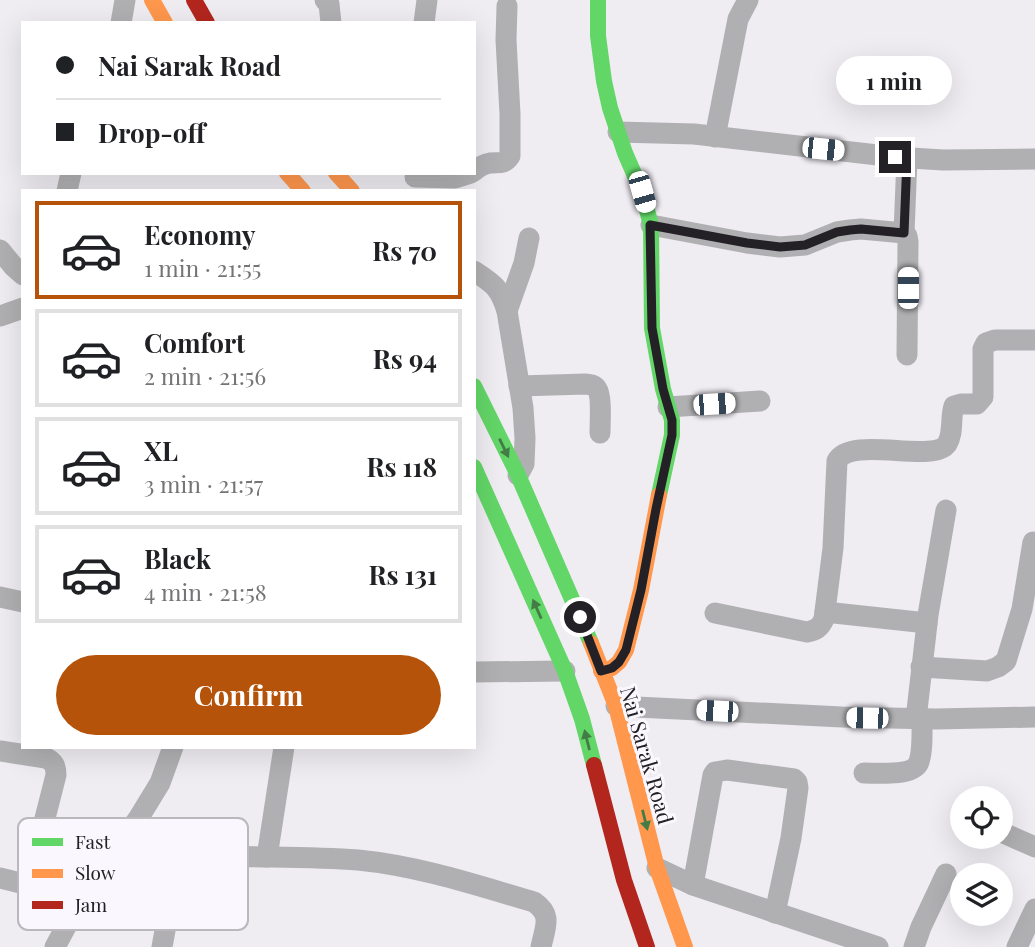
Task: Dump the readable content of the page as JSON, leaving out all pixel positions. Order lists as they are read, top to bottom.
{
  "streets": {
    "main road": ["Nai Sarak Road"]
  },
  "legend": ["Fast", "Slow", "Jam"],
  "page": {
    "banner": ["Nai Sarak Road", "Drop-off"],
    "bubble": "1 min",
    "list": [
      {
        "name": "Economy",
        "note": "1 min · 21:55",
        "value": "Rs 70"
      },
      {
        "name": "Comfort",
        "note": "2 min · 21:56",
        "value": "Rs 94"
      },
      {
        "name": "XL",
        "note": "3 min · 21:57",
        "value": "Rs 118"
      },
      {
        "name": "Black",
        "note": "4 min · 21:58",
        "value": "Rs 131"
      }
    ],
    "buttons": "Confirm"
  }
}
